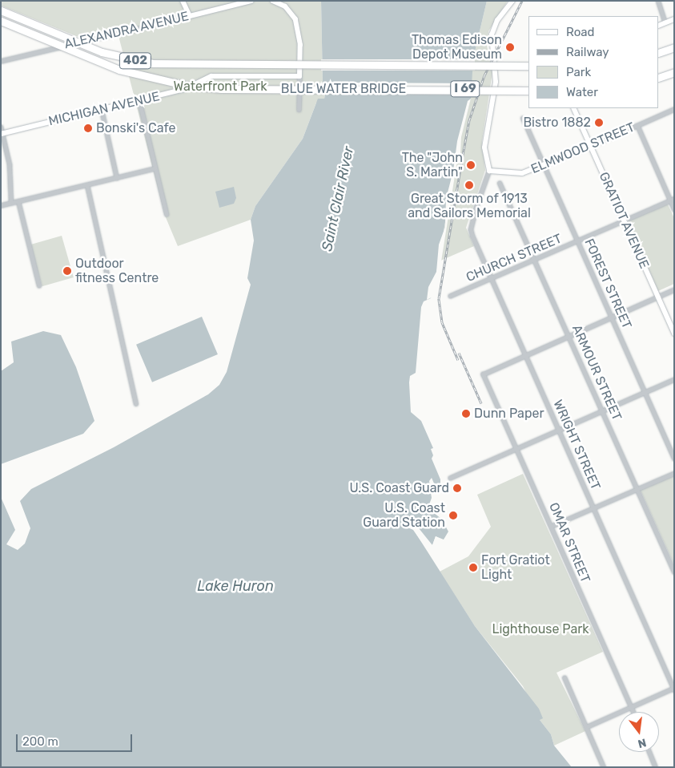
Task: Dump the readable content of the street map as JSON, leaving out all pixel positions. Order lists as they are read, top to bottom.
{
  "streets": {
    "highway": ["402", "BLUE WATER BRIDGE", "I 69"],
    "street": [
      "ALEXANDRA AVENUE",
      "MICHIGAN AVENUE",
      "ELMWOOD STREET",
      "GRATIOT AVENUE",
      "CHURCH STREET",
      "FOREST STREET",
      "ARMOUR STREET",
      "WRIGHT STREET",
      "OMAR STREET"
    ]
  },
  "crossings": [
    ["ELMWOOD STREET", "GRATIOT AVENUE"],
    ["ELMWOOD STREET", "FOREST STREET"],
    ["ELMWOOD STREET", "WRIGHT STREET"],
    ["GRATIOT AVENUE", "CHURCH STREET"],
    ["CHURCH STREET", "FOREST STREET"],
    ["CHURCH STREET", "ARMOUR STREET"],
    ["CHURCH STREET", "WRIGHT STREET"],
    ["WRIGHT STREET", "OMAR STREET"]
  ],
  "water": ["Saint Clair River", "Lake Huron"],
  "parks": ["Waterfront Park", "Lighthouse Park"],
  "places": [
    "Thomas Edison Depot Museum",
    "Bistro 1882",
    "Bonski's Cafe",
    "The \"John S. Martin\"",
    "Great Storm of 1913 and Sailors Memorial",
    "Outdoor fitness Centre",
    "Dunn Paper",
    "U.S. Coast Guard",
    "U.S. Coast Guard Station",
    "Fort Gratiot Light"
  ],
  "legend": [
    "Road",
    "Railway",
    "Park",
    "Water"
  ],
  "scale_bar": "200 m",
  "north": "bottom"
}
